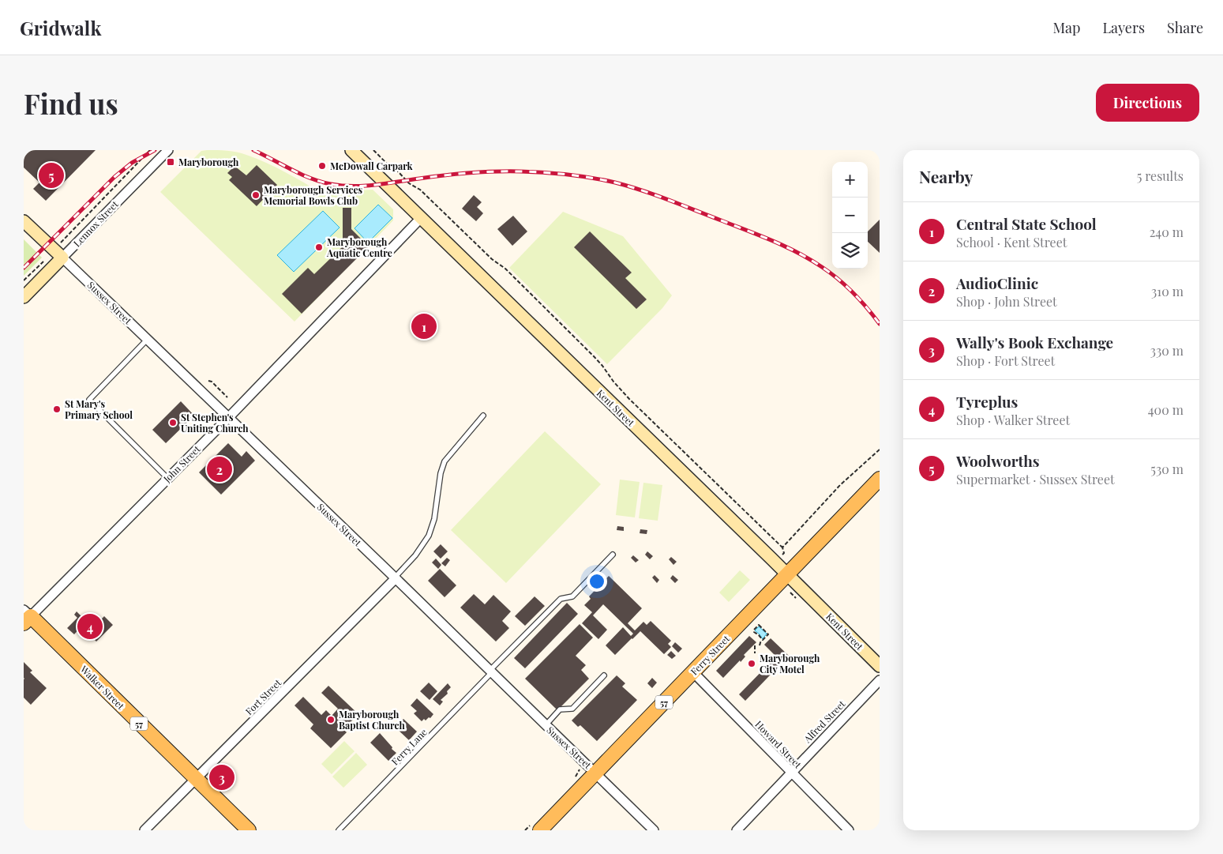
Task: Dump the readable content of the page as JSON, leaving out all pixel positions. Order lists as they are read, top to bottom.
{
  "streets": {
    "main road": [
      "Lennox Street",
      "Sussex Street",
      "Kent Street",
      "Ferry Street",
      "Walker Street",
      "57"
    ],
    "street": [
      "John Street",
      "Fort Street",
      "Alfred Street",
      "Howard Street"
    ],
    "lane": ["Ferry Lane"]
  },
  "crossings": [
    ["Lennox Street", "Sussex Street"],
    ["Sussex Street", "John Street"],
    ["Sussex Street", "Ferry Street"],
    ["Sussex Street", "Fort Street"],
    ["Sussex Street", "Ferry Lane"],
    ["Kent Street", "John Street"],
    ["Kent Street", "Ferry Street"],
    ["John Street", "Walker Street"],
    ["Ferry Street", "Howard Street"],
    ["Walker Street", "Fort Street"],
    ["Alfred Street", "Howard Street"]
  ],
  "places": {
    "transit": ["Maryborough"],
    "other": [
      "McDowall Carpark",
      "Maryborough Services Memorial Bowls Club",
      "Maryborough Aquatic Centre",
      "St Mary's Primary School",
      "St Stephen's Uniting Church",
      "Maryborough City Motel",
      "Maryborough Baptist Church"
    ]
  },
  "page": {
    "header": "Gridwalk",
    "nav": ["Map", "Layers", "Share"],
    "buttons": "Directions",
    "title": "Find us",
    "heading": ["Nearby", "5 results"],
    "pins": [
      "5",
      "1",
      "2",
      "4",
      "3"
    ],
    "map_buttons": ["+", "−"],
    "list": [
      {
        "mark": "1",
        "name": "Central State School",
        "note": "School · Kent Street",
        "value": "240 m"
      },
      {
        "mark": "2",
        "name": "AudioClinic",
        "note": "Shop · John Street",
        "value": "310 m"
      },
      {
        "mark": "3",
        "name": "Wally's Book Exchange",
        "note": "Shop · Fort Street",
        "value": "330 m"
      },
      {
        "mark": "4",
        "name": "Tyreplus",
        "note": "Shop · Walker Street",
        "value": "400 m"
      },
      {
        "mark": "5",
        "name": "Woolworths",
        "note": "Supermarket · Sussex Street",
        "value": "530 m"
      }
    ]
  }
}
